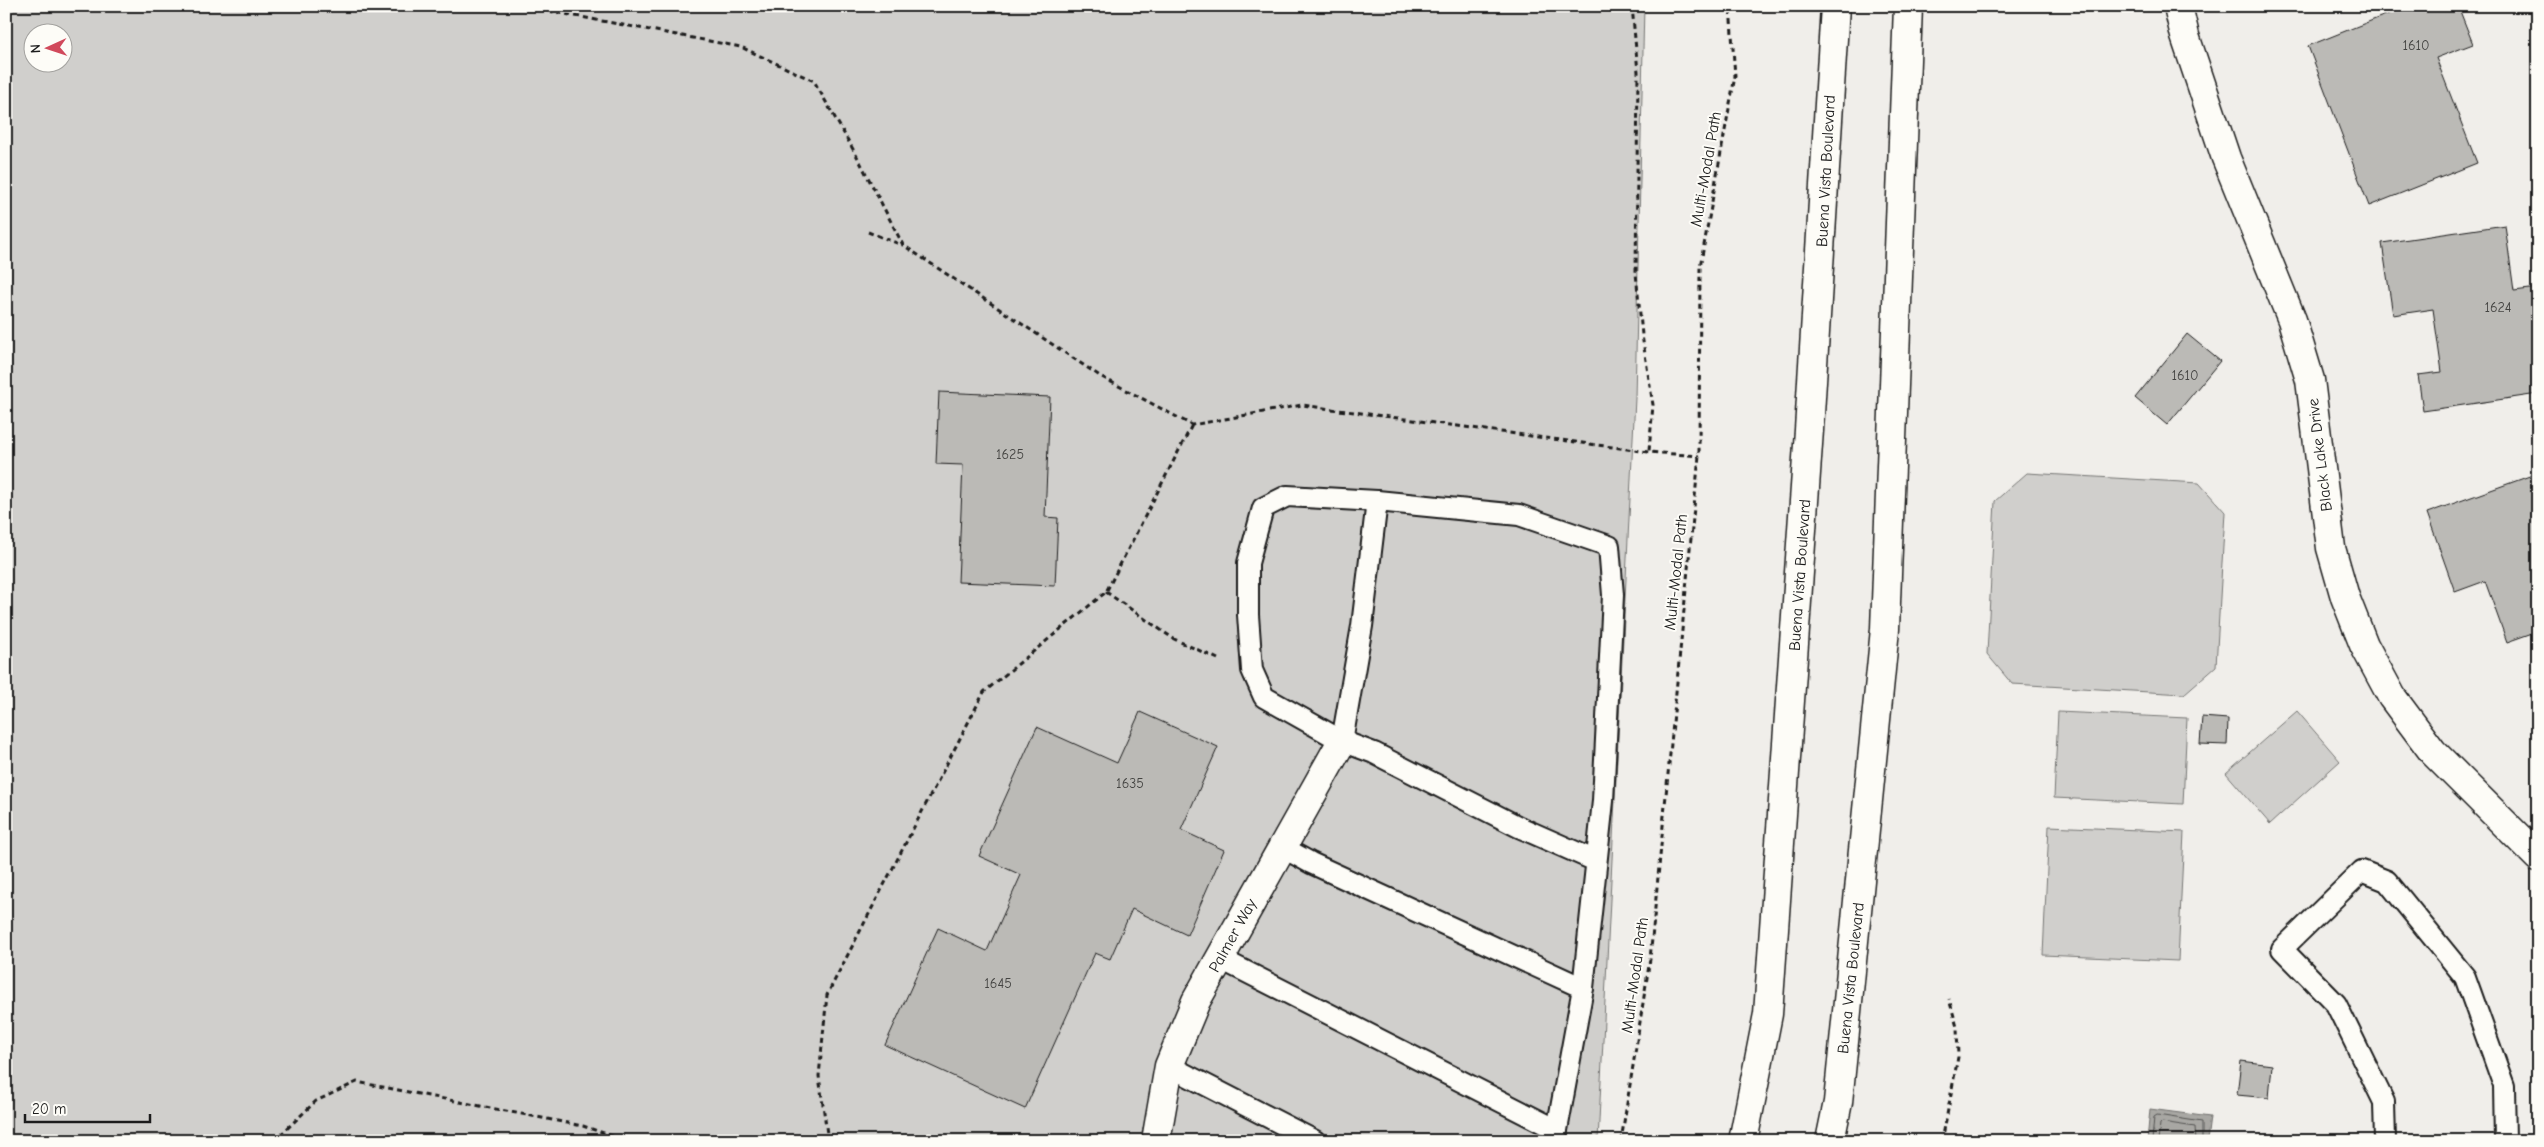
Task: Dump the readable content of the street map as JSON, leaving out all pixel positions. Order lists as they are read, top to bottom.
{
  "streets": {
    "main road": ["Buena Vista Boulevard", "Black Lake Drive", "Palmer Way"],
    "path": ["Multi-Modal Path"]
  },
  "house_numbers": [
    "1610",
    "1624",
    "1610",
    "1625",
    "1635",
    "1645"
  ],
  "scale_bar": "20 m",
  "north": "left"
}
